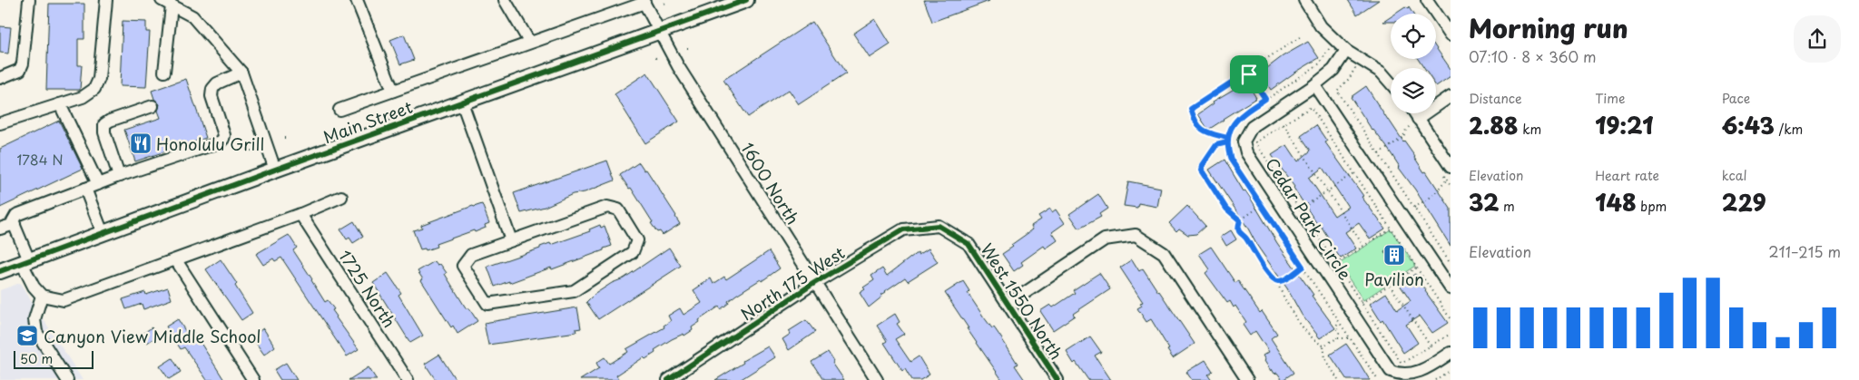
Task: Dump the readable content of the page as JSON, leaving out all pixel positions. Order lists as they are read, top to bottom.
{
  "streets": {
    "main road": ["Main Street"],
    "street": [
      "1600 North",
      "Cedar Park Circle",
      "North 175 West",
      "1725 North",
      "West 1550 North"
    ]
  },
  "crossings": [
    ["Main Street", "1600 North"],
    ["1600 North", "North 175 West"],
    ["North 175 West", "West 1550 North"]
  ],
  "places": {
    "restaurant": ["Honolulu Grill"],
    "building": ["Pavilion"],
    "school or university": ["Canyon View Middle School"]
  },
  "house_numbers": ["1784 N"],
  "scale_bar": "50 m",
  "page": {
    "heading": ["Morning run", "07:10 · 8 × 360 m"],
    "stats": [
      ["Distance", "2.88 km"],
      ["Time", "19:21"],
      ["Pace", "6:43 /km"],
      ["Elevation", "32 m"],
      ["Heart rate", "148 bpm"],
      ["kcal", "229"]
    ],
    "chart": ["Elevation", "211–215 m"],
    "scale": "50 m"
  }
}
